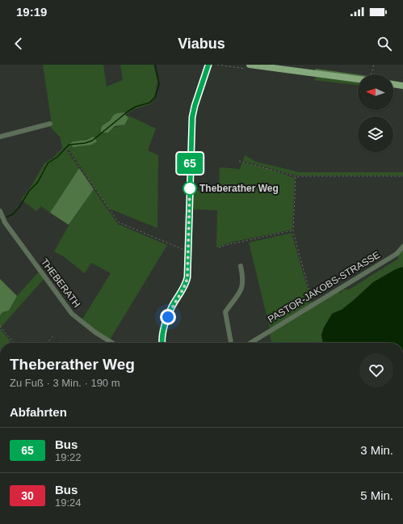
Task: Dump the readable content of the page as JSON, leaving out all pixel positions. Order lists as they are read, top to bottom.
{
  "streets": {
    "street": ["THEBERATH", "PASTOR-JAKOBS-STRASSE"]
  },
  "places": ["Theberather Weg"],
  "lines": ["bus line 65"],
  "north": "left",
  "page": {
    "status": "19:19",
    "header": "Viabus",
    "on_map": "65",
    "heading": [
      ["Theberather Weg", "Zu Fuß · 3 Min. · 190 m"],
      "Abfahrten"
    ],
    "list": [
      {
        "mark": "65",
        "name": "Bus",
        "note": "19:22",
        "value": "3 Min."
      },
      {
        "mark": "30",
        "name": "Bus",
        "note": "19:24",
        "value": "5 Min."
      }
    ]
  }
}
